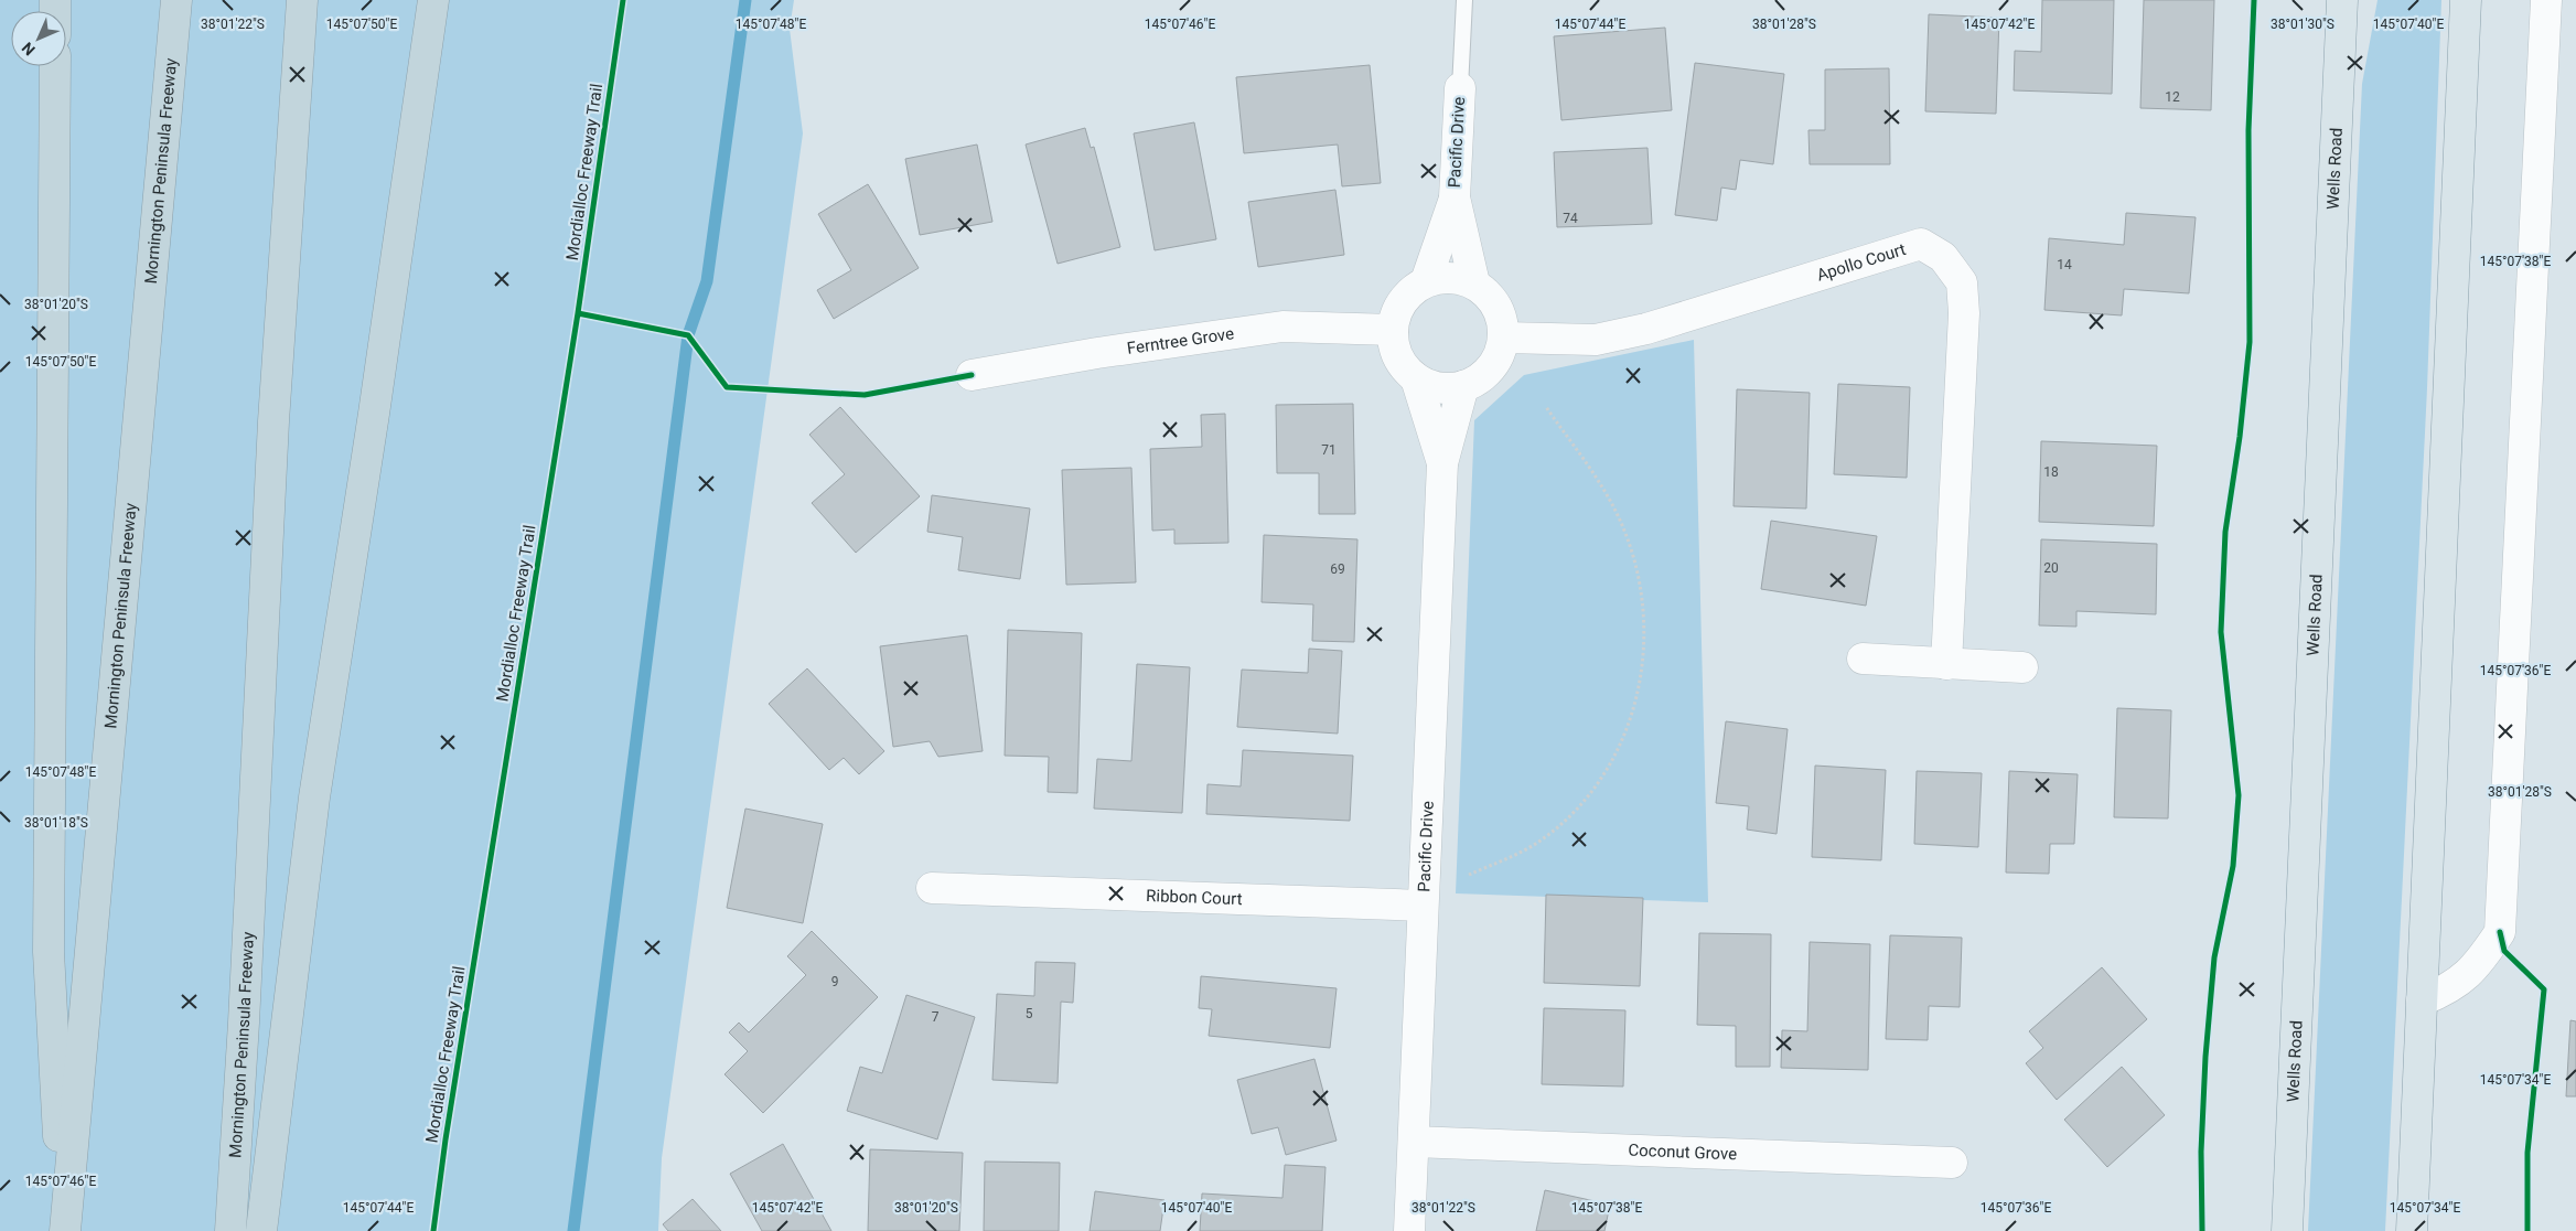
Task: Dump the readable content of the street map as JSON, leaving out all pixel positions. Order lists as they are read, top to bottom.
{
  "streets": {
    "highway": ["Mornington Peninsula Freeway"],
    "main road": ["Wells Road"],
    "street": [
      "Pacific Drive",
      "Apollo Court",
      "Ferntree Grove",
      "Ribbon Court",
      "Coconut Grove"
    ],
    "cycle path": ["Mordialloc Freeway Trail"]
  },
  "crossings": [
    ["Pacific Drive", "Apollo Court"],
    ["Pacific Drive", "Ferntree Grove"],
    ["Pacific Drive", "Ribbon Court"],
    ["Pacific Drive", "Coconut Grove"],
    ["Apollo Court", "Ferntree Grove"]
  ],
  "house_numbers": [
    "12",
    "74",
    "14",
    "71",
    "18",
    "20",
    "69",
    "9",
    "5",
    "7"
  ],
  "north": "bottom left",
  "coordinates": [
    "38°01'22\"S",
    "145°07'50\"E",
    "145°07'48\"E",
    "145°07'46\"E",
    "145°07'44\"E",
    "38°01'28\"S",
    "145°07'42\"E",
    "38°01'30\"S",
    "145°07'40\"E",
    "145°07'38\"E",
    "38°01'20\"S",
    "145°07'36\"E",
    "38°01'18\"S",
    "145°07'34\"E"
  ]
}
